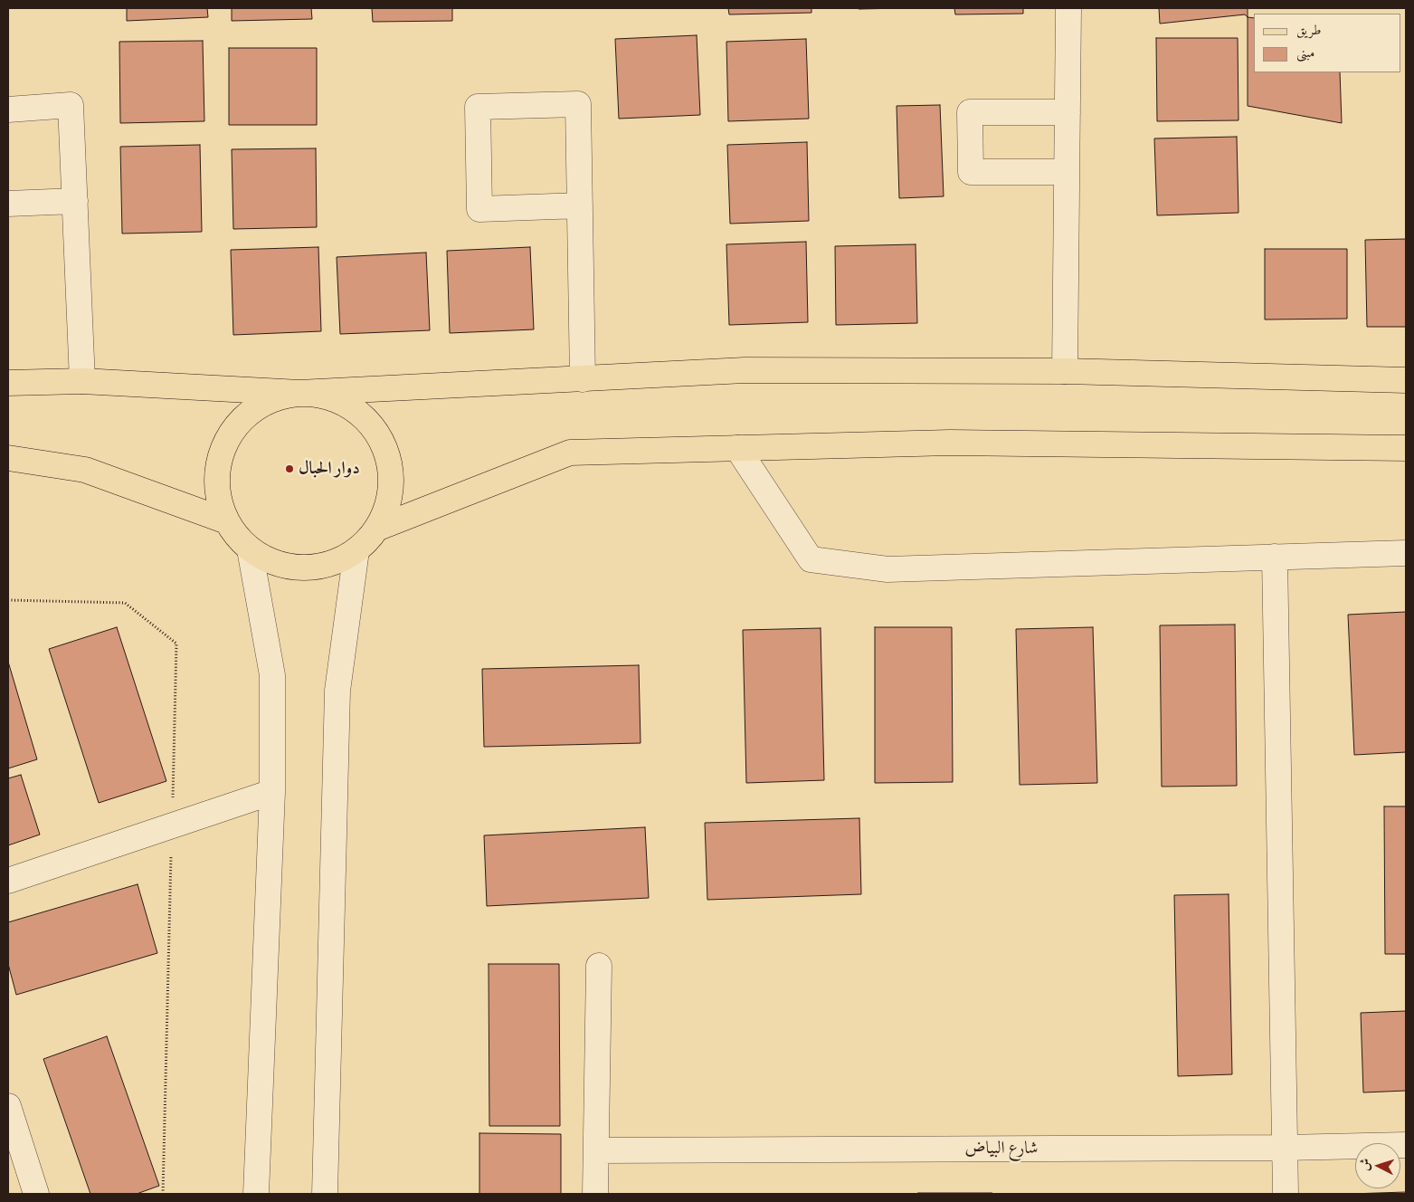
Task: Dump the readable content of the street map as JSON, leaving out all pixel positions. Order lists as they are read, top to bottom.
{
  "streets": {
    "street": ["شارع البياض"]
  },
  "places": ["دوار الحبال"],
  "legend": ["طريق", "مبنى"],
  "north": "left"
}
